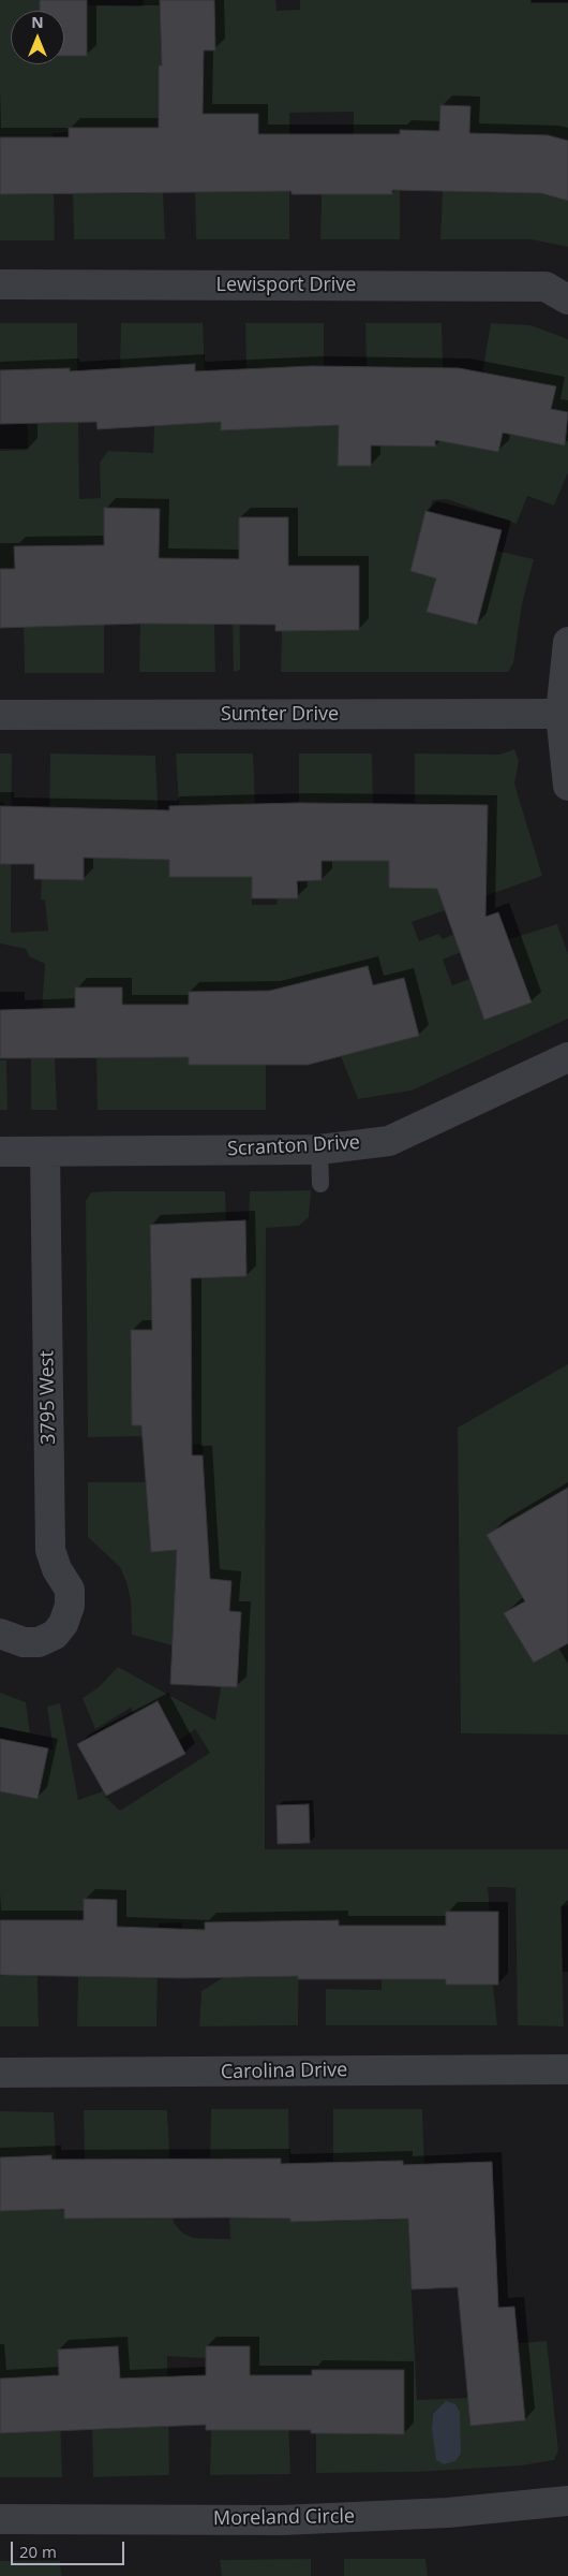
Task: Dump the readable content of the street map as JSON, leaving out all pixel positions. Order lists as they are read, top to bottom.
{
  "streets": {
    "street": [
      "Lewisport Drive",
      "Sumter Drive",
      "Scranton Drive",
      "3795 West",
      "Carolina Drive",
      "Moreland Circle"
    ]
  },
  "crossings": [
    ["Scranton Drive", "3795 West"]
  ],
  "scale_bar": "20 m",
  "north": "top"
}
